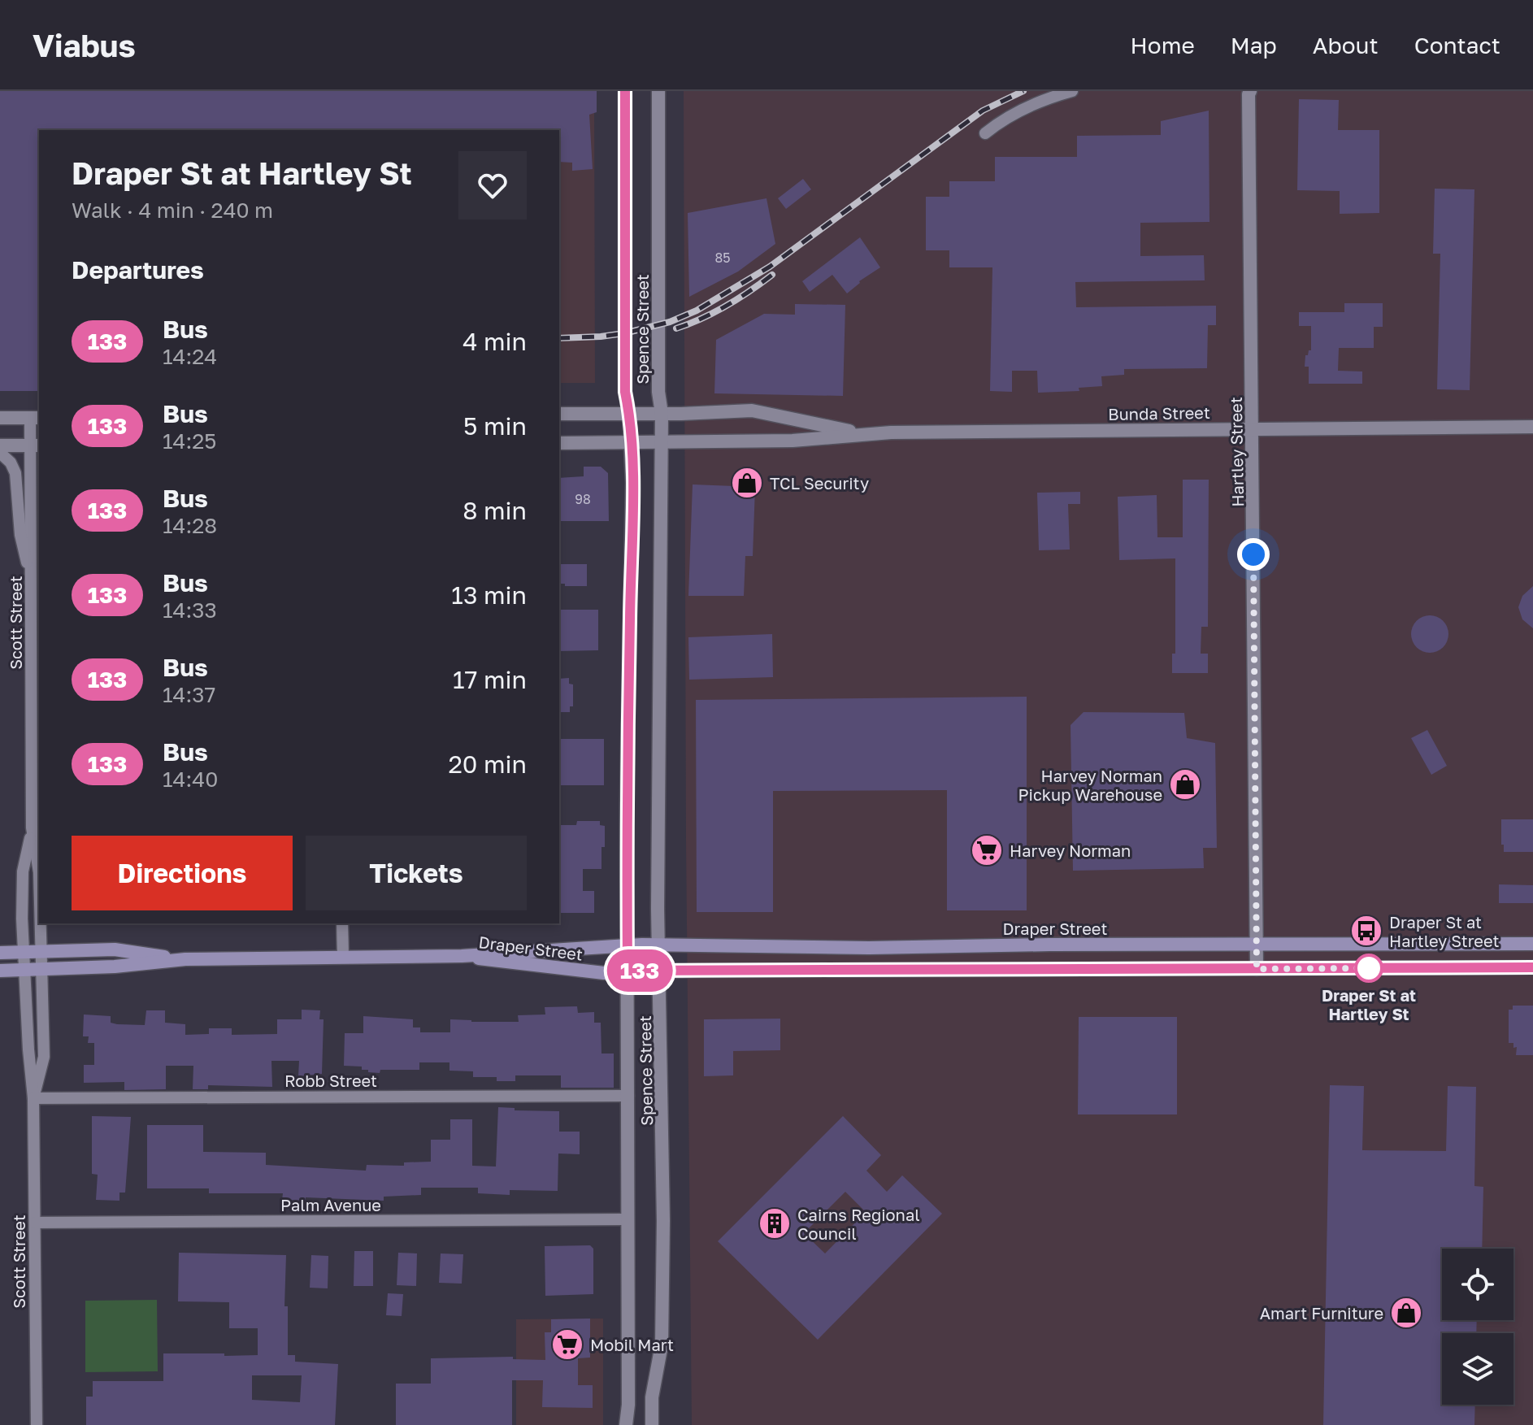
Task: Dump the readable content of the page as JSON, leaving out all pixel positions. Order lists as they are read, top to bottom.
{
  "streets": {
    "main road": ["Draper Street"],
    "street": [
      "Spence Street",
      "Bunda Street",
      "Hartley Street",
      "Scott Street",
      "Robb Street",
      "Palm Avenue"
    ]
  },
  "crossings": [
    ["Spence Street", "Bunda Street"],
    ["Spence Street", "Draper Street"],
    ["Spence Street", "Robb Street"],
    ["Spence Street", "Palm Avenue"],
    ["Bunda Street", "Hartley Street"],
    ["Hartley Street", "Draper Street"],
    ["Scott Street", "Draper Street"],
    ["Scott Street", "Robb Street"],
    ["Scott Street", "Palm Avenue"]
  ],
  "places": {
    "shop": ["TCL Security", "Harvey Norman Pickup Warehouse", "Amart Furniture"],
    "supermarket": ["Harvey Norman", "Mobil Mart"],
    "bus stop": ["Draper St at Hartley Street"],
    "other": ["Draper St at Hartley St"],
    "building": ["Cairns Regional Council"]
  },
  "lines": ["bus line 133"],
  "house_numbers": ["85", "98"],
  "page": {
    "header": "Viabus",
    "nav": [
      "Home",
      "Map",
      "About",
      "Contact"
    ],
    "on_map": "133",
    "heading": [
      ["Draper St at Hartley St", "Walk · 4 min · 240 m"],
      "Departures"
    ],
    "list": [
      {
        "mark": "133",
        "name": "Bus",
        "note": "14:24",
        "value": "4 min"
      },
      {
        "mark": "133",
        "name": "Bus",
        "note": "14:25",
        "value": "5 min"
      },
      {
        "mark": "133",
        "name": "Bus",
        "note": "14:28",
        "value": "8 min"
      },
      {
        "mark": "133",
        "name": "Bus",
        "note": "14:33",
        "value": "13 min"
      },
      {
        "mark": "133",
        "name": "Bus",
        "note": "14:37",
        "value": "17 min"
      },
      {
        "mark": "133",
        "name": "Bus",
        "note": "14:40",
        "value": "20 min"
      }
    ],
    "buttons": ["Directions", "Tickets"]
  }
}
